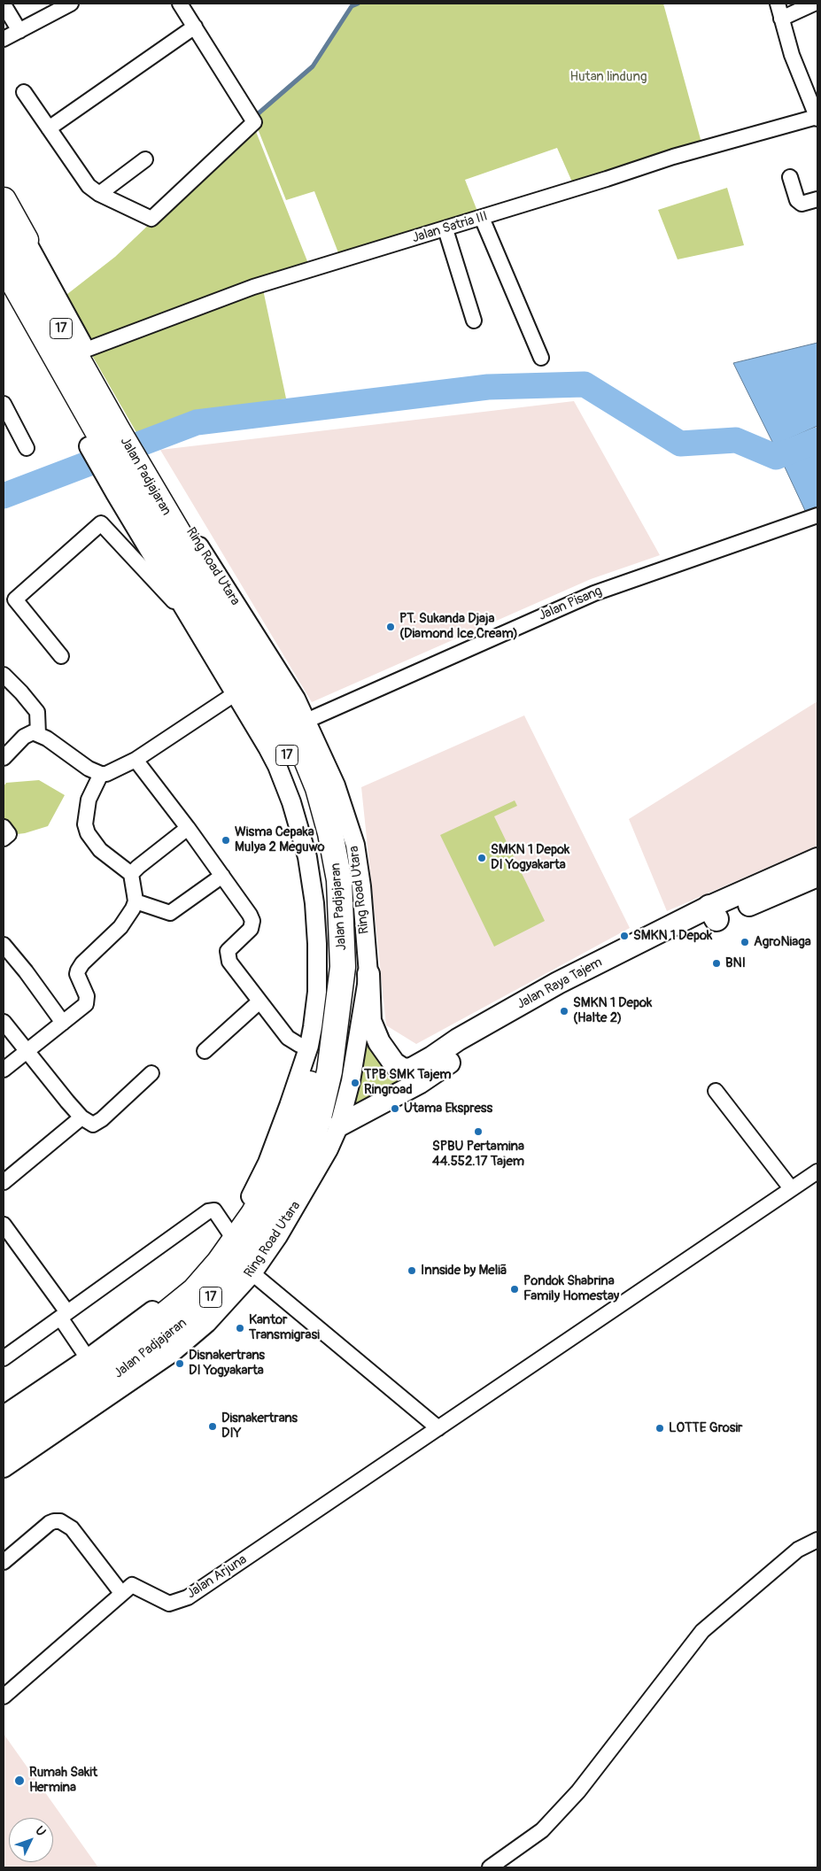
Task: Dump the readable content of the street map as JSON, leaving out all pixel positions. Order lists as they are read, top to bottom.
{
  "streets": {
    "highway": ["17", "Jalan Padjajaran"],
    "main road": ["Jalan Raya Tajem"],
    "street": [
      "Jalan Satria III",
      "Ring Road Utara",
      "Jalan Pisang",
      "Jalan Arjuna"
    ]
  },
  "crossings": [
    ["Jalan Padjajaran", "Ring Road Utara"],
    ["Ring Road Utara", "Jalan Pisang"],
    ["Ring Road Utara", "Jalan Raya Tajem"]
  ],
  "parks": ["Hutan lindung"],
  "places": [
    "PT. Sukanda Djaja (Diamond Ice Cream)",
    "Wisma Cepaka Mulya 2 Meguwo",
    "SMKN 1 Depok DI Yogyakarta",
    "SMKN 1 Depok",
    "AgroNiaga",
    "BNI",
    "SMKN 1 Depok (Halte 2)",
    "TPB SMK Tajem Ringroad",
    "Utama Ekspress",
    "SPBU Pertamina 44.552.17 Tajem",
    "Innside by Meliã",
    "Pondok Shabrina Family Homestay",
    "Kantor Transmigrasi",
    "Disnakertrans DI Yogyakarta",
    "Disnakertrans DIY",
    "LOTTE Grosir",
    "Rumah Sakit Hermina"
  ],
  "north": "top right"
}
